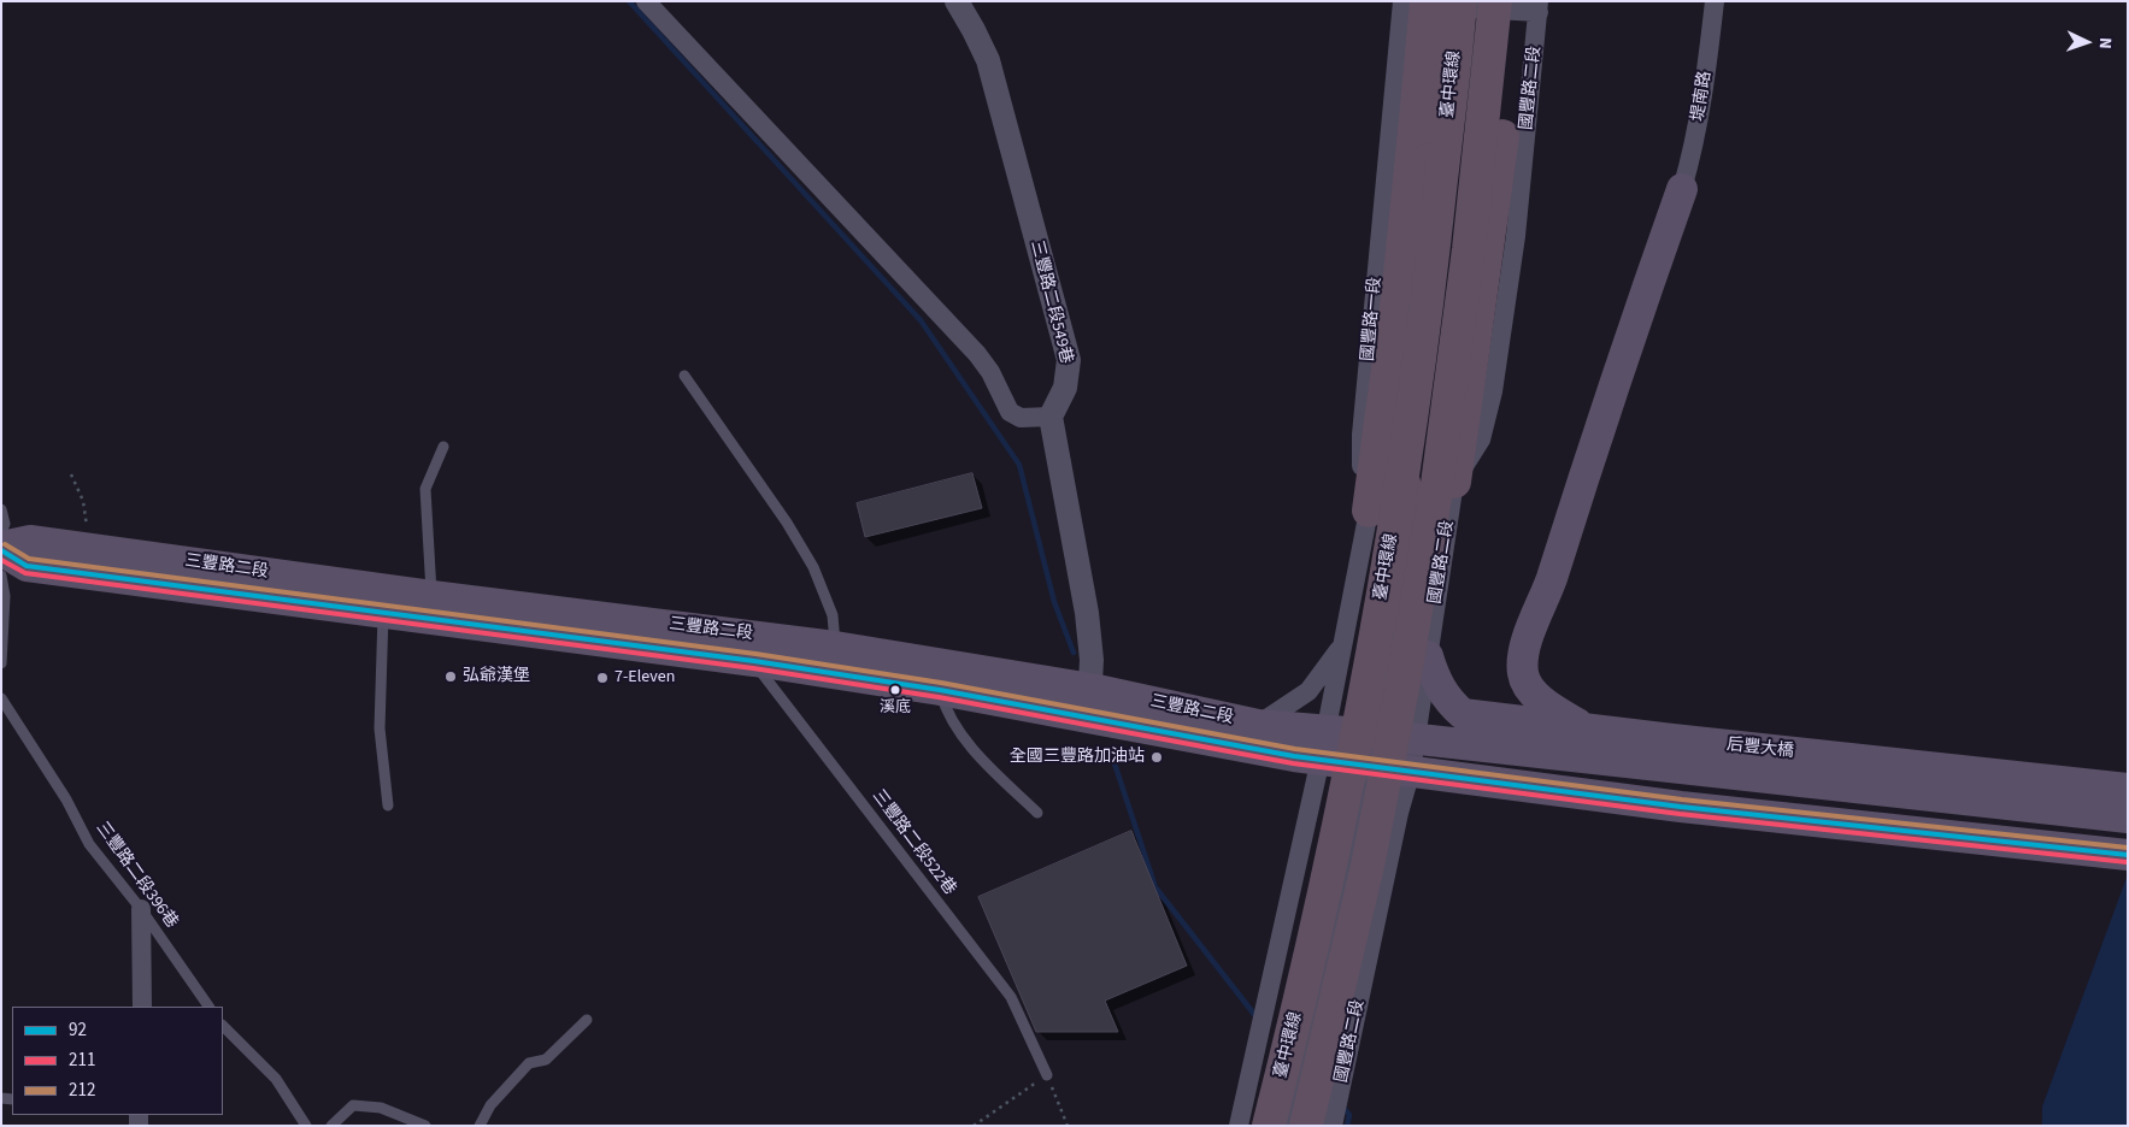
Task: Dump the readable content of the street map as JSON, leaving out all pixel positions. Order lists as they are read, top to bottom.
{
  "streets": {
    "highway": ["臺中環線"],
    "main road": ["三豐路二段", "后豐大橋"],
    "street": [
      "國豐路二段",
      "堤南路",
      "三豐路二段549巷",
      "國豐路一段"
    ],
    "lane": ["三豐路二段522巷", "三豐路二段396巷"]
  },
  "crossings": [
    ["國豐路二段", "三豐路二段"],
    ["國豐路二段", "后豐大橋"],
    ["三豐路二段", "后豐大橋"],
    ["三豐路二段", "三豐路二段522巷"]
  ],
  "places": [
    "弘爺漢堡",
    "7-Eleven",
    "溪底",
    "全國三豐路加油站"
  ],
  "lines": ["transit line 212", "transit line 92", "transit line 211"],
  "legend": ["92", "211", "212"],
  "north": "right"
}
